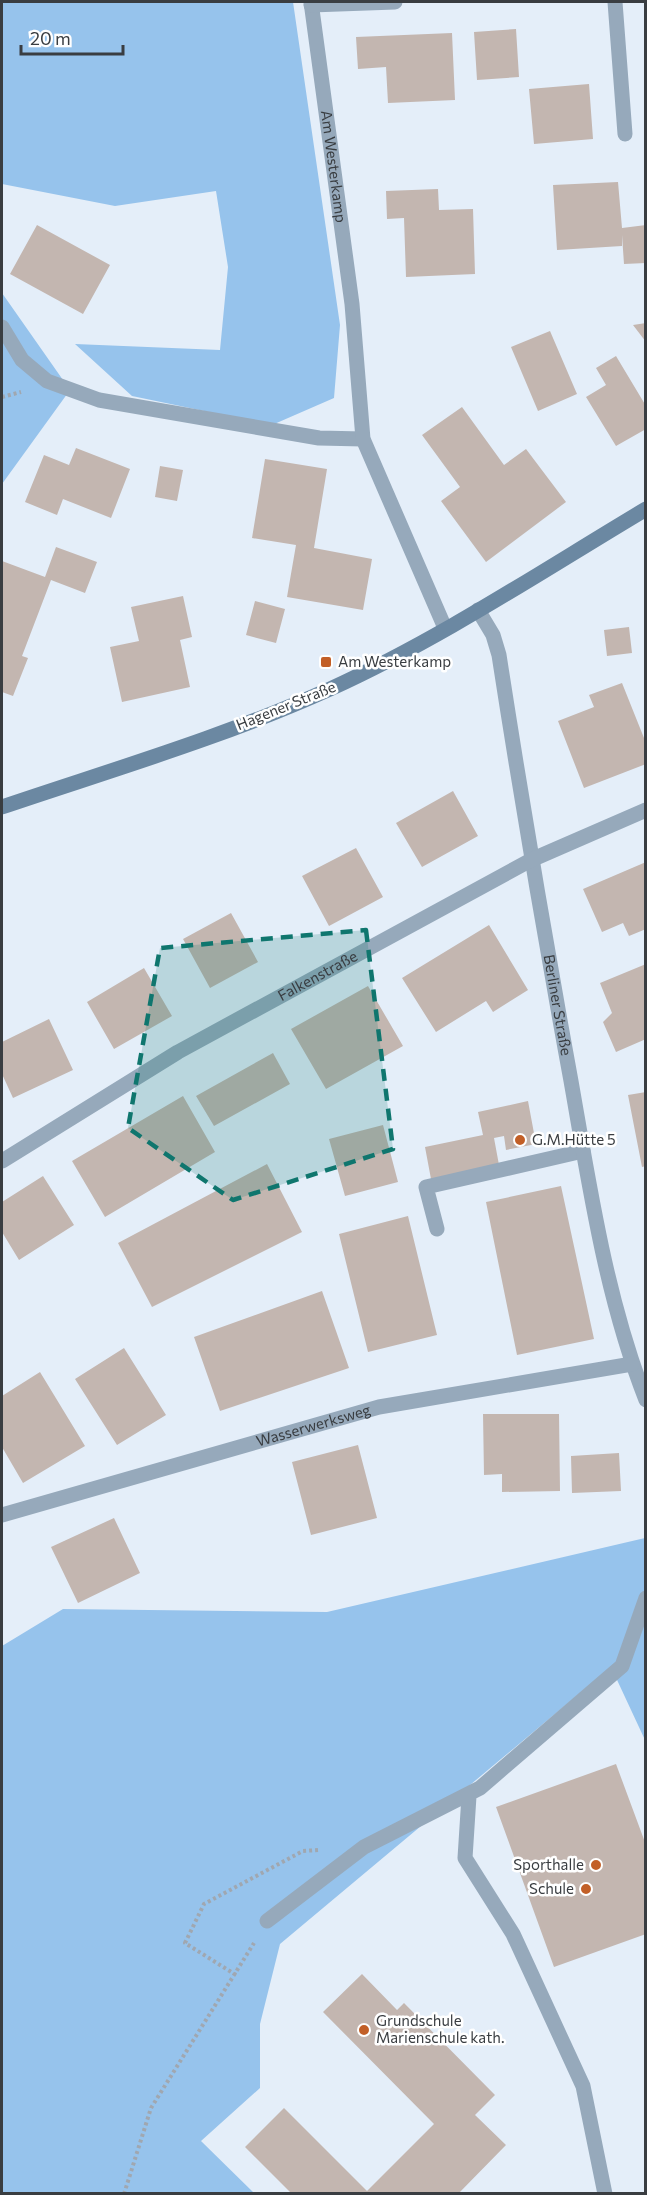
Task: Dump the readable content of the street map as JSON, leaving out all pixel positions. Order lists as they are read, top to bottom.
{
  "streets": {
    "main road": ["Hagener Straße"],
    "street": [
      "Am Westerkamp",
      "Falkenstraße",
      "Berliner Straße",
      "Wasserwerksweg"
    ]
  },
  "crossings": [
    ["Am Westerkamp", "Hagener Straße"],
    ["Hagener Straße", "Berliner Straße"],
    ["Falkenstraße", "Berliner Straße"],
    ["Berliner Straße", "Wasserwerksweg"]
  ],
  "places": {
    "transit": ["Am Westerkamp"],
    "other": [
      "G.M.Hütte 5",
      "Sporthalle",
      "Schule",
      "Grundschule Marienschule kath."
    ]
  },
  "scale_bar": "20 m"
}
